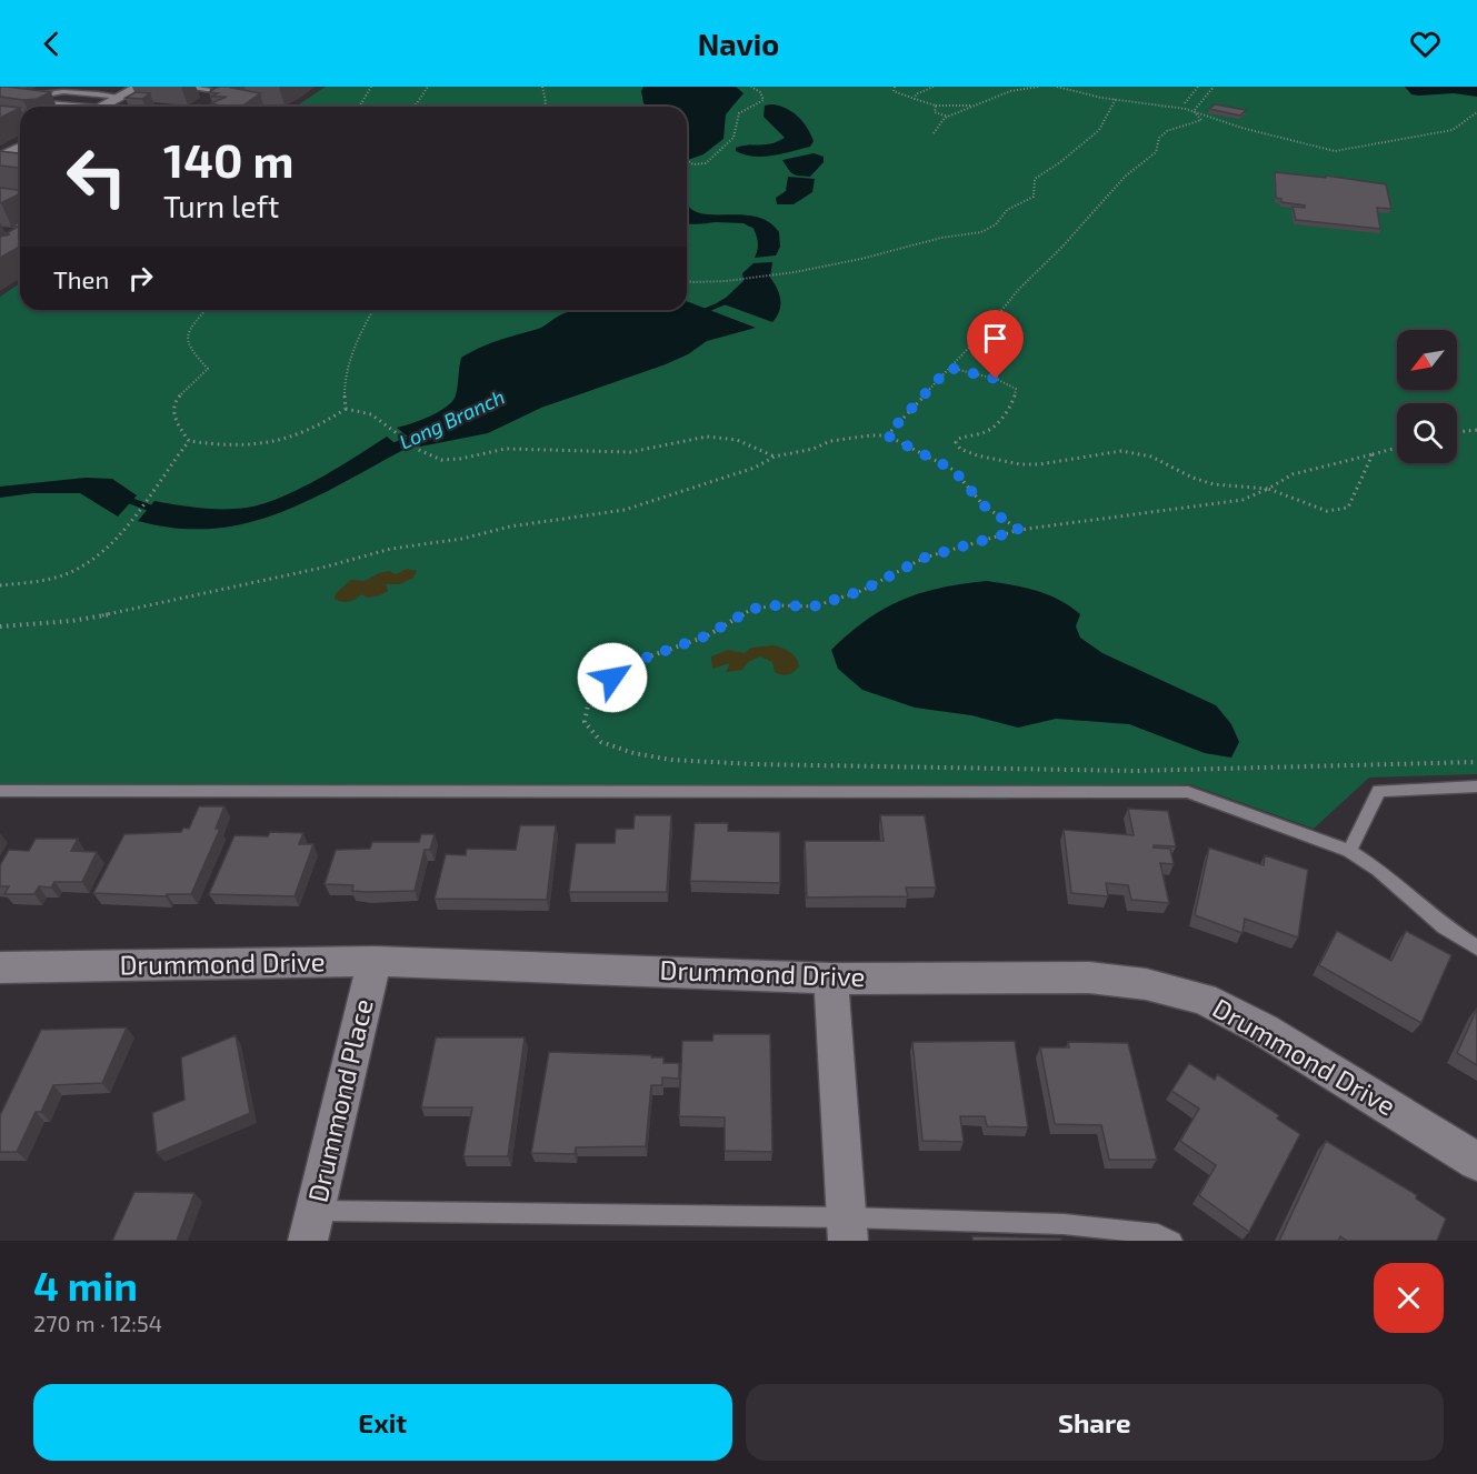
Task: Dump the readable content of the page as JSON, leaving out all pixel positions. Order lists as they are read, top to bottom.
{
  "streets": {
    "street": ["Drummond Drive", "Drummond Place"]
  },
  "crossings": [
    ["Drummond Drive", "Drummond Place"]
  ],
  "water": ["Long Branch"],
  "north": "bottom left",
  "page": {
    "header": "Navio",
    "turn": ["140 m", "Turn left"],
    "then": "Then",
    "heading": ["4 min", "270 m · 12:54"],
    "buttons": ["Exit", "Share"]
  }
}
